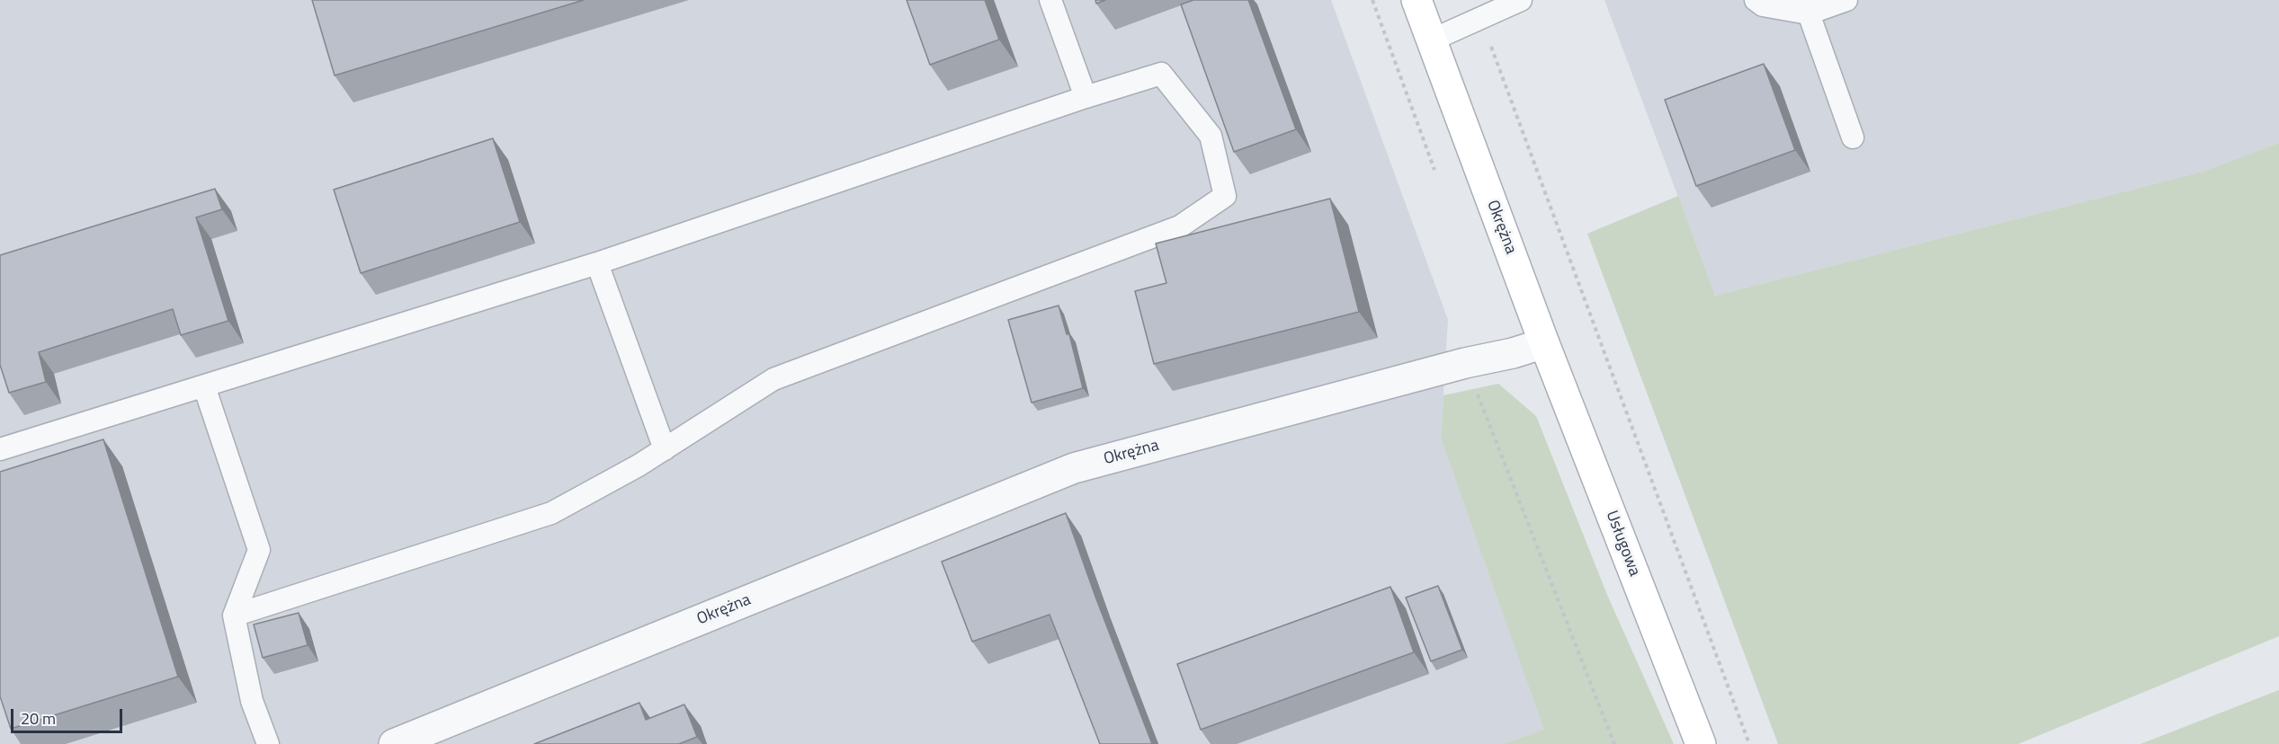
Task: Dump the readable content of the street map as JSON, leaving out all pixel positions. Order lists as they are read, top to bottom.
{
  "streets": {
    "street": ["Okrężna", "Usługowa"]
  },
  "crossings": [
    ["Okrężna", "Usługowa"]
  ],
  "scale_bar": "20 m"
}
